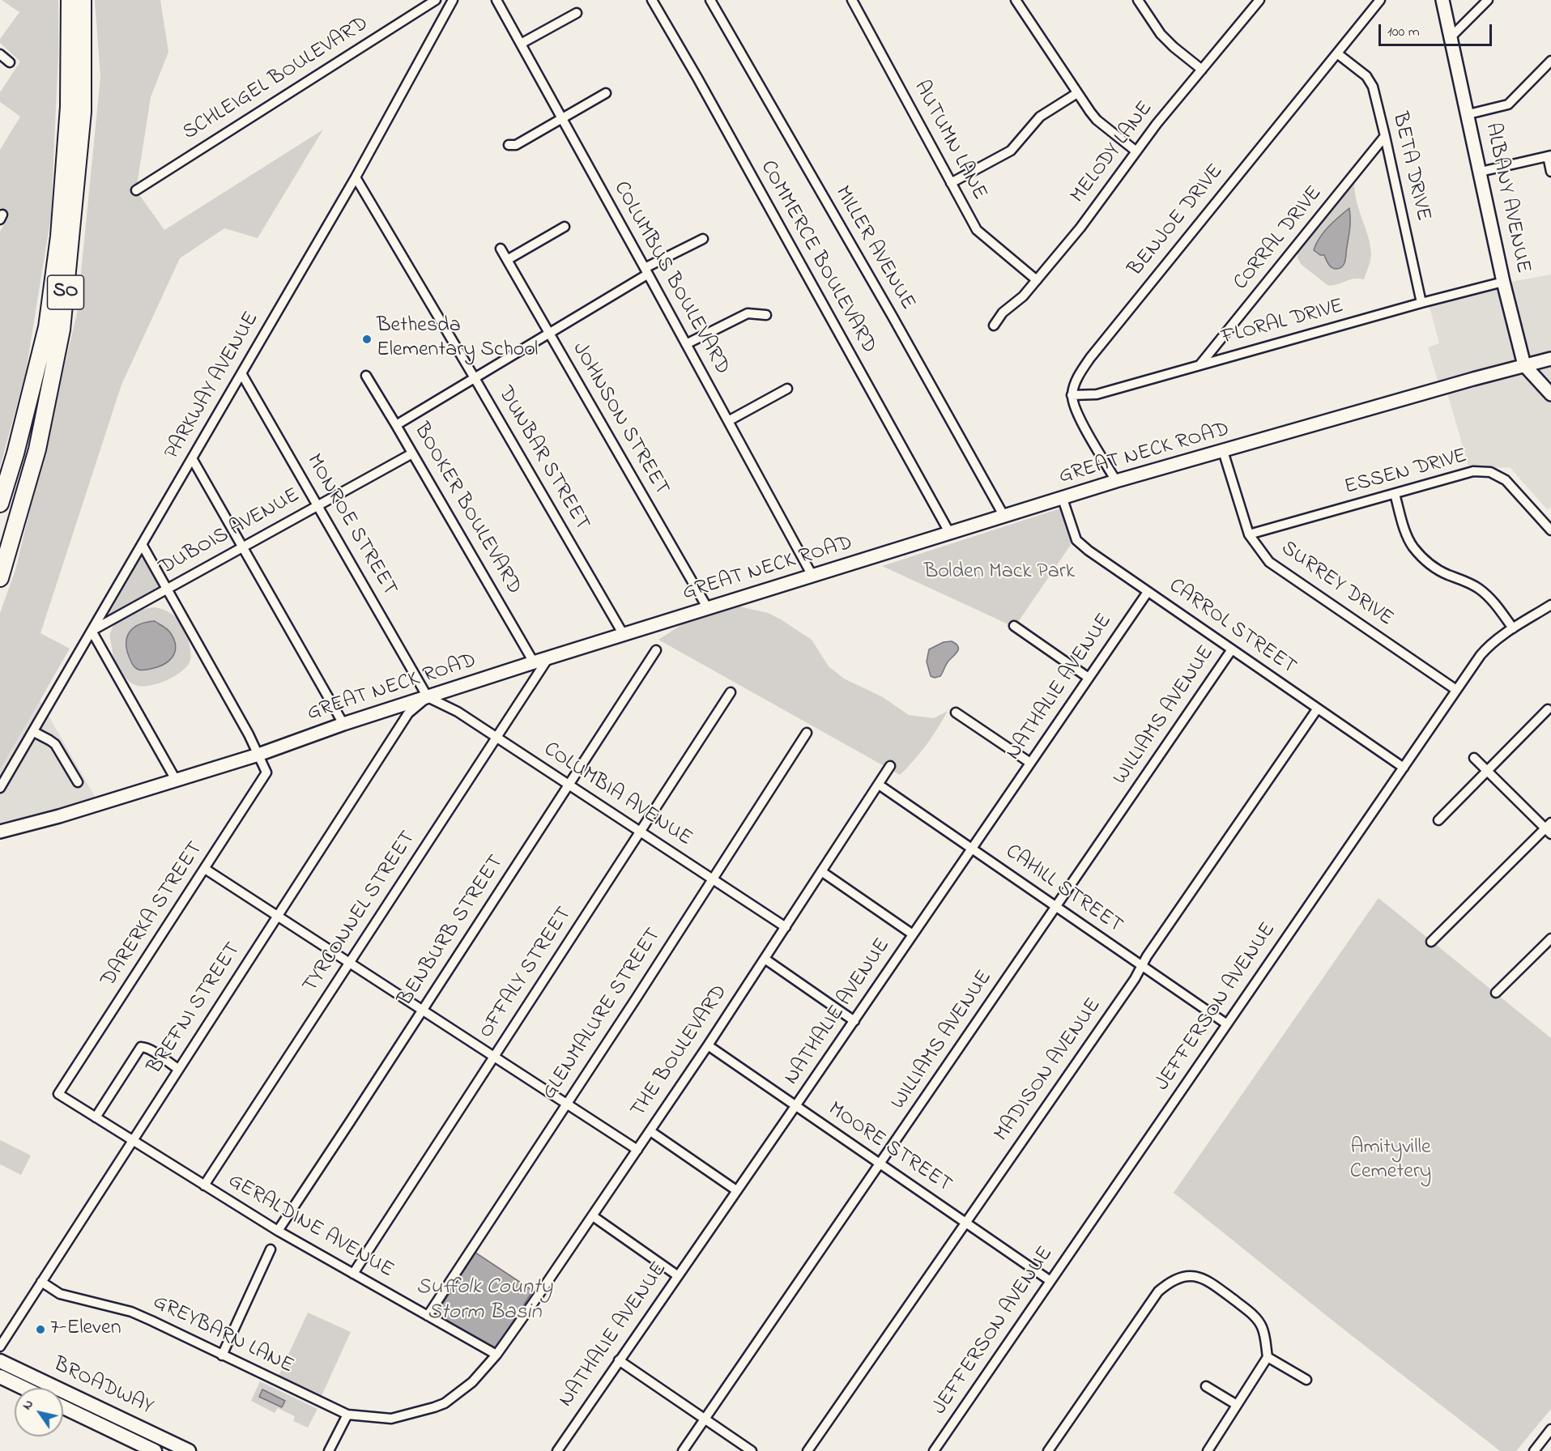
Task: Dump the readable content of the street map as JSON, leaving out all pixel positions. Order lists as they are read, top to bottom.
{
  "streets": {
    "highway": ["SO"],
    "main road": ["ALBANY AVENUE", "GREAT NECK ROAD", "BROADWAY"],
    "street": [
      "SCHLEIGEL BOULEVARD",
      "AUTUMN LANE",
      "MELODY LANE",
      "BETA DRIVE",
      "BENJOE DRIVE",
      "CORRAL DRIVE",
      "MILLER AVENUE",
      "COMMERCE BOULEVARD",
      "COLUMBUS BOULEVARD",
      "FLORAL DRIVE",
      "PARKWAY AVENUE",
      "JOHNSON STREET",
      "DUNBAR STREET",
      "ESSEN DRIVE",
      "BOOKER BOULEVARD",
      "MONROE STREET",
      "DUBOIS AVENUE",
      "SURREY DRIVE",
      "CARROL STREET",
      "NATHALIE AVENUE",
      "WILLIAMS AVENUE",
      "COLUMBIA AVENUE",
      "CAHILL STREET",
      "TYRCONNEL STREET",
      "DARERKA STREET",
      "BENBURB STREET",
      "OFFALY STREET",
      "JEFFERSON AVENUE",
      "BREFNI STREET",
      "GLENMALURE STREET",
      "THE BOULEVARD",
      "MADISON AVENUE",
      "MOORE STREET",
      "GERALDINE AVENUE",
      "GREYBARN LANE"
    ]
  },
  "crossings": [
    ["AUTUMN LANE", "MELODY LANE"],
    ["BETA DRIVE", "BENJOE DRIVE"],
    ["BETA DRIVE", "CORRAL DRIVE"],
    ["BETA DRIVE", "FLORAL DRIVE"],
    ["ALBANY AVENUE", "FLORAL DRIVE"],
    ["ALBANY AVENUE", "GREAT NECK ROAD"],
    ["BENJOE DRIVE", "FLORAL DRIVE"],
    ["CORRAL DRIVE", "FLORAL DRIVE"],
    ["MILLER AVENUE", "GREAT NECK ROAD"],
    ["COMMERCE BOULEVARD", "GREAT NECK ROAD"],
    ["COLUMBUS BOULEVARD", "GREAT NECK ROAD"],
    ["PARKWAY AVENUE", "DUNBAR STREET"],
    ["PARKWAY AVENUE", "MONROE STREET"],
    ["PARKWAY AVENUE", "DUBOIS AVENUE"],
    ["JOHNSON STREET", "GREAT NECK ROAD"],
    ["GREAT NECK ROAD", "DUNBAR STREET"],
    ["GREAT NECK ROAD", "BOOKER BOULEVARD"],
    ["GREAT NECK ROAD", "MONROE STREET"],
    ["GREAT NECK ROAD", "SURREY DRIVE"],
    ["GREAT NECK ROAD", "CARROL STREET"],
    ["GREAT NECK ROAD", "COLUMBIA AVENUE"],
    ["GREAT NECK ROAD", "TYRCONNEL STREET"],
    ["GREAT NECK ROAD", "DARERKA STREET"],
    ["GREAT NECK ROAD", "BREFNI STREET"],
    ["ESSEN DRIVE", "SURREY DRIVE"],
    ["BOOKER BOULEVARD", "DUBOIS AVENUE"],
    ["MONROE STREET", "DUBOIS AVENUE"],
    ["MONROE STREET", "COLUMBIA AVENUE"],
    ["MONROE STREET", "BREFNI STREET"],
    ["SURREY DRIVE", "JEFFERSON AVENUE"],
    ["CARROL STREET", "NATHALIE AVENUE"],
    ["CARROL STREET", "WILLIAMS AVENUE"],
    ["CARROL STREET", "JEFFERSON AVENUE"],
    ["CARROL STREET", "MADISON AVENUE"],
    ["NATHALIE AVENUE", "CAHILL STREET"],
    ["NATHALIE AVENUE", "MOORE STREET"],
    ["WILLIAMS AVENUE", "CAHILL STREET"],
    ["WILLIAMS AVENUE", "MOORE STREET"],
    ["COLUMBIA AVENUE", "TYRCONNEL STREET"],
    ["COLUMBIA AVENUE", "BENBURB STREET"],
    ["COLUMBIA AVENUE", "OFFALY STREET"],
    ["COLUMBIA AVENUE", "BREFNI STREET"],
    ["COLUMBIA AVENUE", "GLENMALURE STREET"],
    ["COLUMBIA AVENUE", "THE BOULEVARD"],
    ["CAHILL STREET", "JEFFERSON AVENUE"],
    ["CAHILL STREET", "THE BOULEVARD"],
    ["CAHILL STREET", "MADISON AVENUE"],
    ["TYRCONNEL STREET", "GERALDINE AVENUE"],
    ["DARERKA STREET", "GERALDINE AVENUE"],
    ["BENBURB STREET", "GERALDINE AVENUE"],
    ["OFFALY STREET", "GERALDINE AVENUE"],
    ["JEFFERSON AVENUE", "MOORE STREET"],
    ["BREFNI STREET", "GERALDINE AVENUE"],
    ["BREFNI STREET", "GREYBARN LANE"],
    ["GLENMALURE STREET", "GERALDINE AVENUE"],
    ["THE BOULEVARD", "MOORE STREET"],
    ["THE BOULEVARD", "GERALDINE AVENUE"],
    ["THE BOULEVARD", "GREYBARN LANE"],
    ["MADISON AVENUE", "MOORE STREET"],
    ["GERALDINE AVENUE", "GREYBARN LANE"]
  ],
  "water": ["Suffolk County Storm Basin"],
  "parks": ["Bolden Mack Park", "Amityville Cemetery"],
  "places": ["Bethesda Elementary School", "7-Eleven"],
  "scale_bar": "100 m",
  "north": "top left"
}
